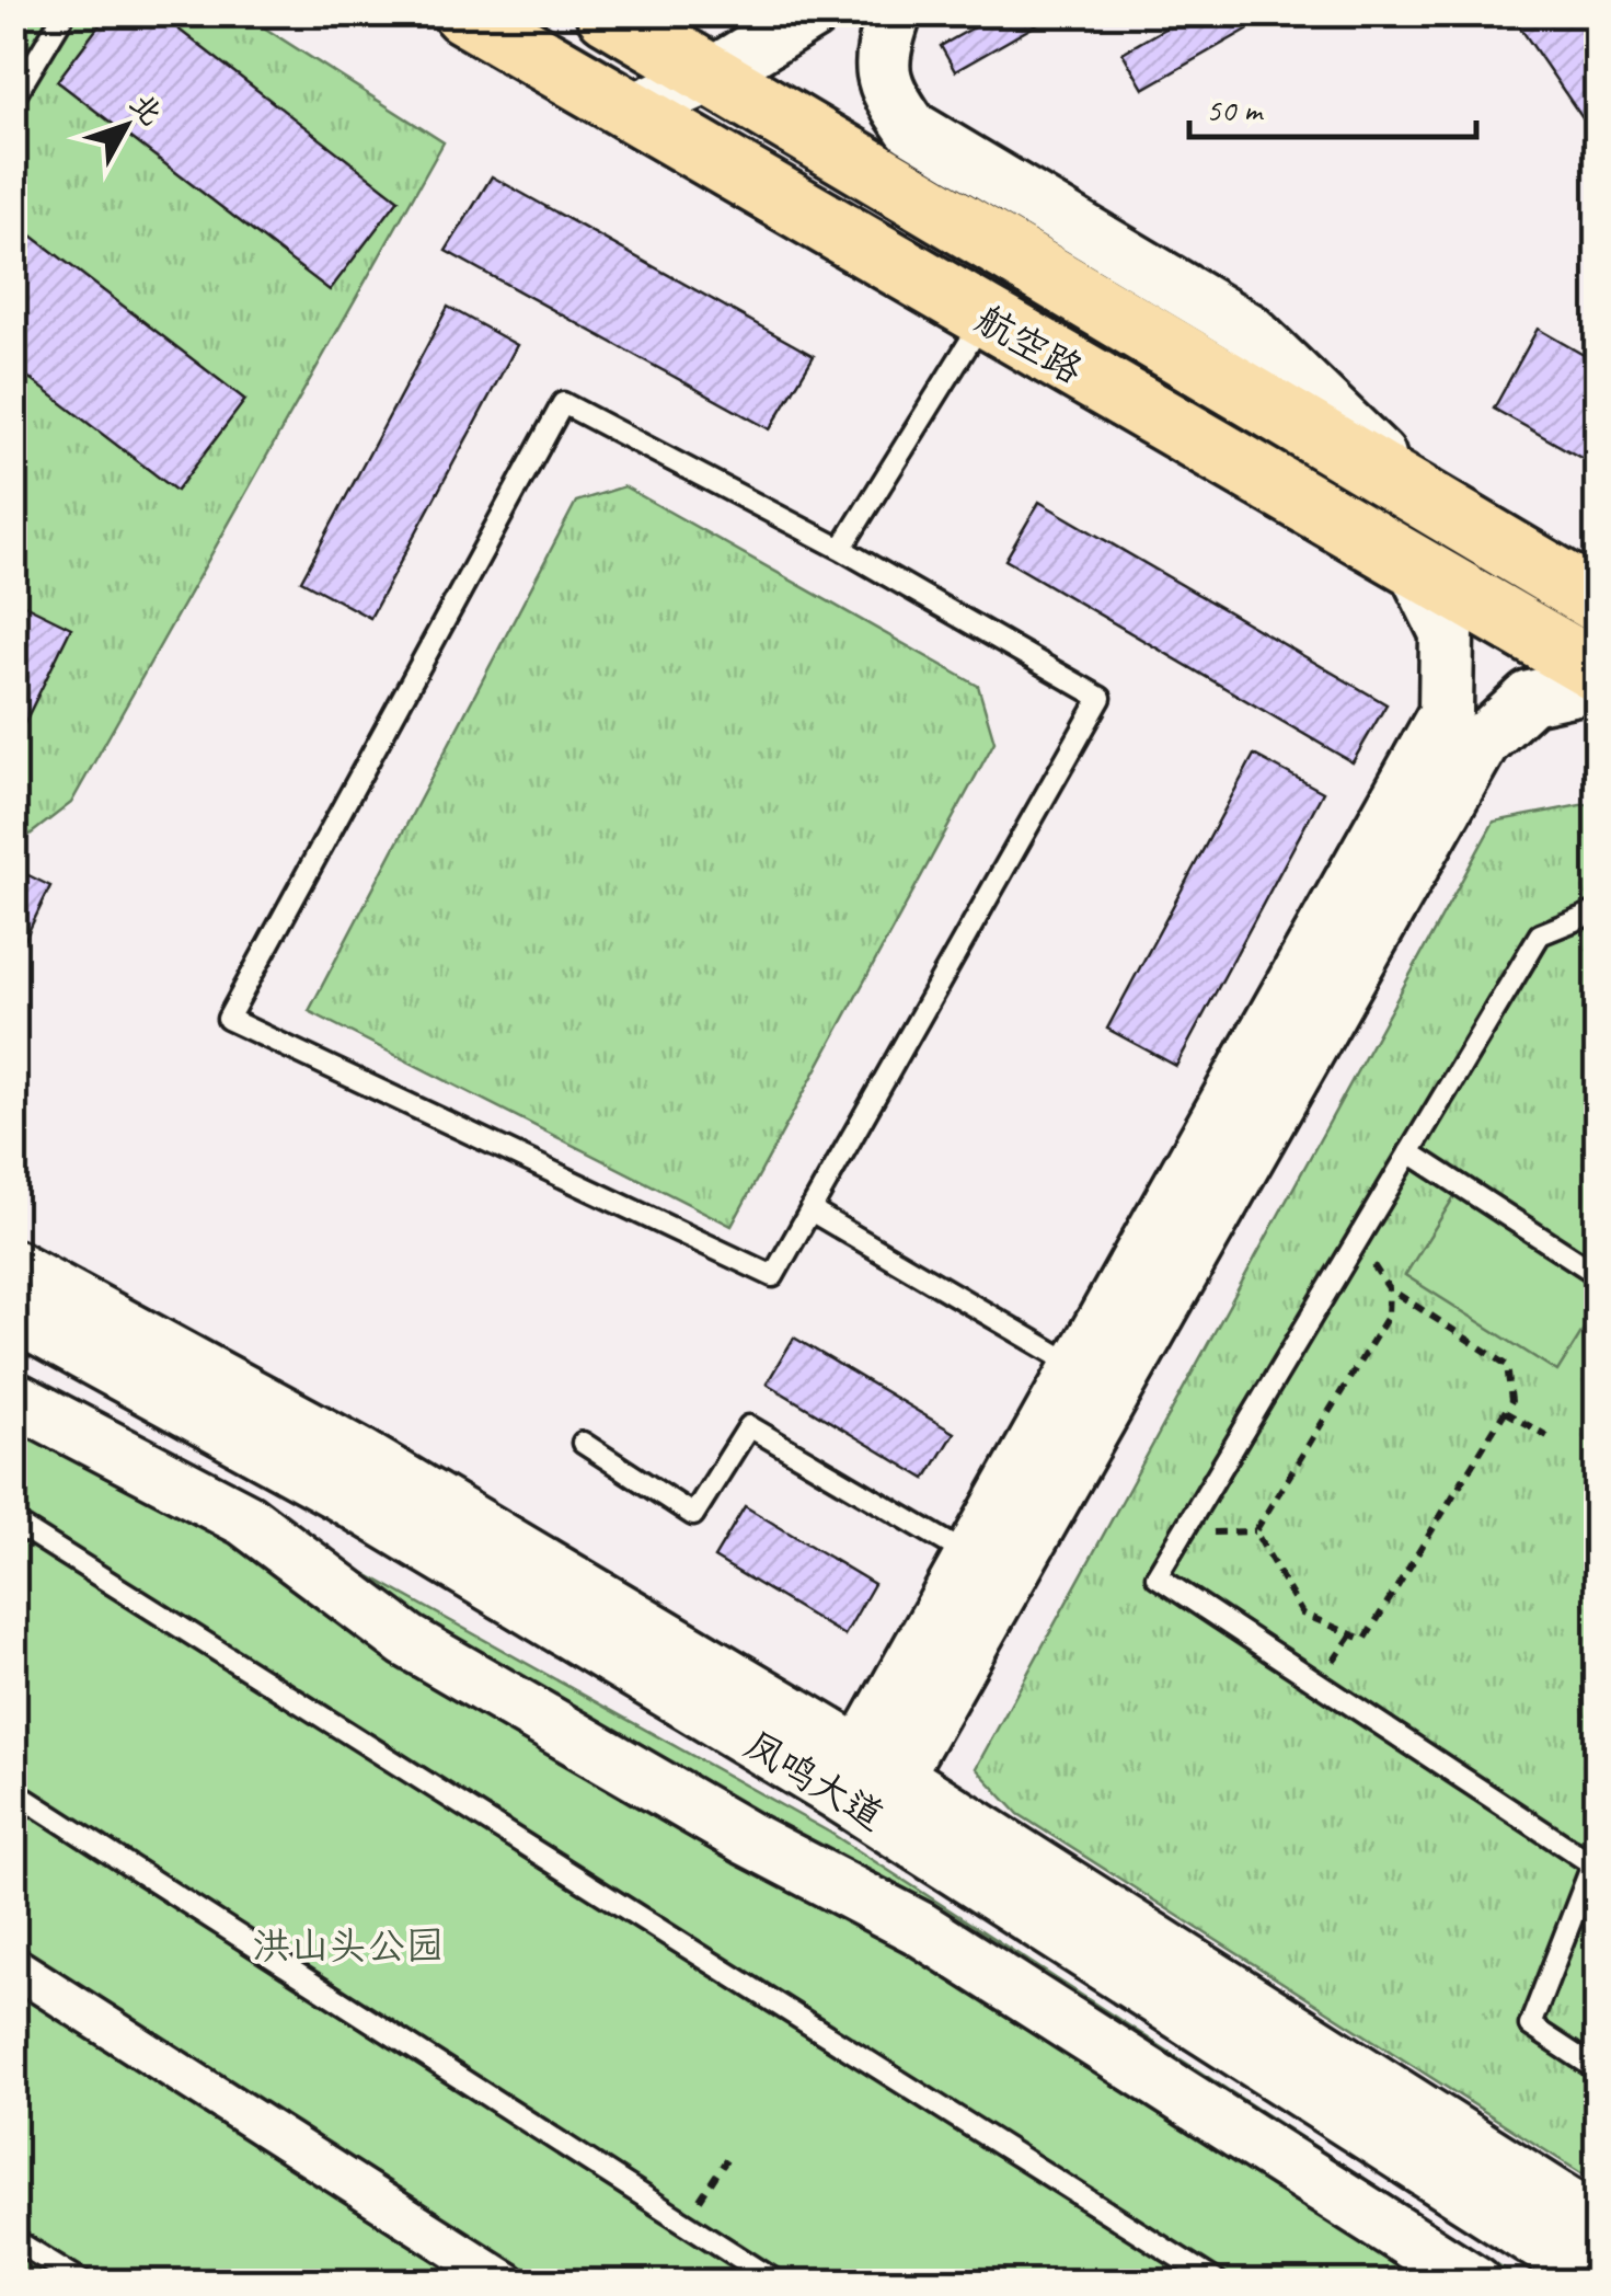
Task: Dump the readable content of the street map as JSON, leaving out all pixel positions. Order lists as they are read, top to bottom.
{
  "streets": {
    "main road": ["航空路"],
    "street": ["凤鸣大道"]
  },
  "parks": ["洪山头公园"],
  "scale_bar": "50 m",
  "north": "top right"
}
